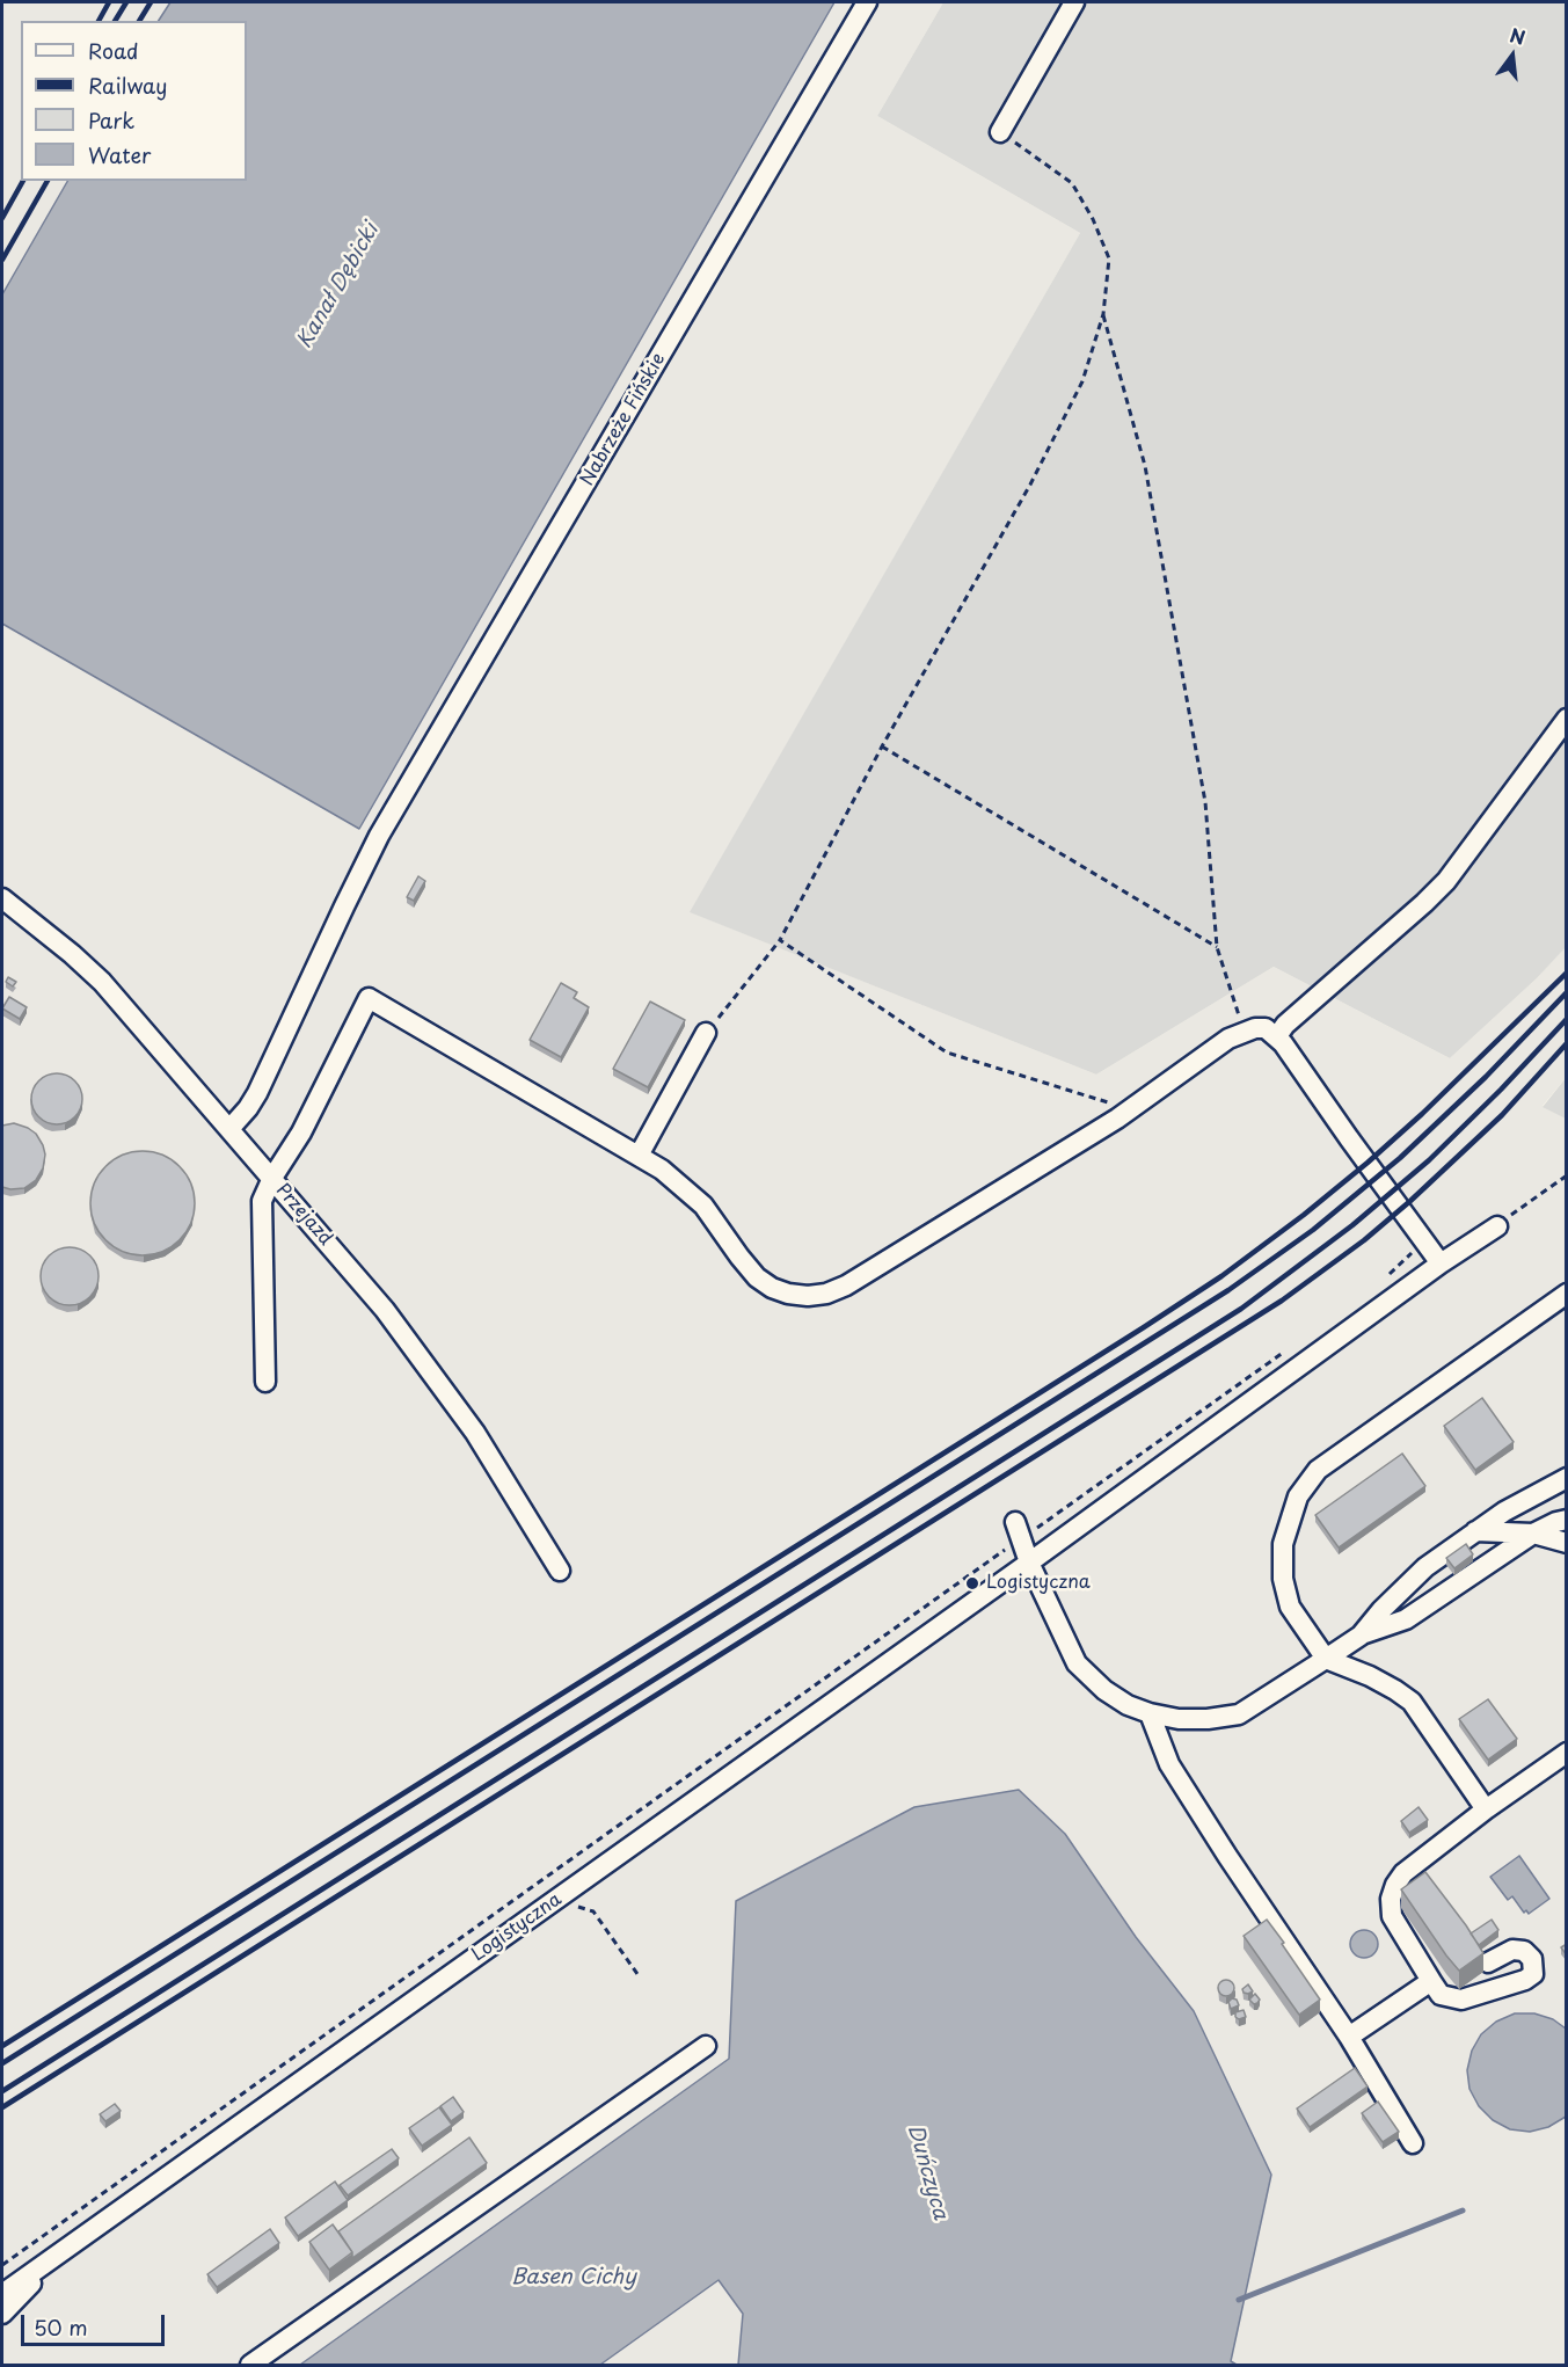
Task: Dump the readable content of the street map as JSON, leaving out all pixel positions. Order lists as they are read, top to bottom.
{
  "streets": {
    "street": ["Nabrzeże Fińskie", "Przejazd", "Logistyczna"]
  },
  "crossings": [
    ["Nabrzeże Fińskie", "Przejazd"]
  ],
  "water": ["Kanał Dębicki", "Duńczyca", "Basen Cichy"],
  "places": ["Logistyczna"],
  "legend": [
    "Road",
    "Railway",
    "Park",
    "Water"
  ],
  "scale_bar": "50 m",
  "north": "top"
}
